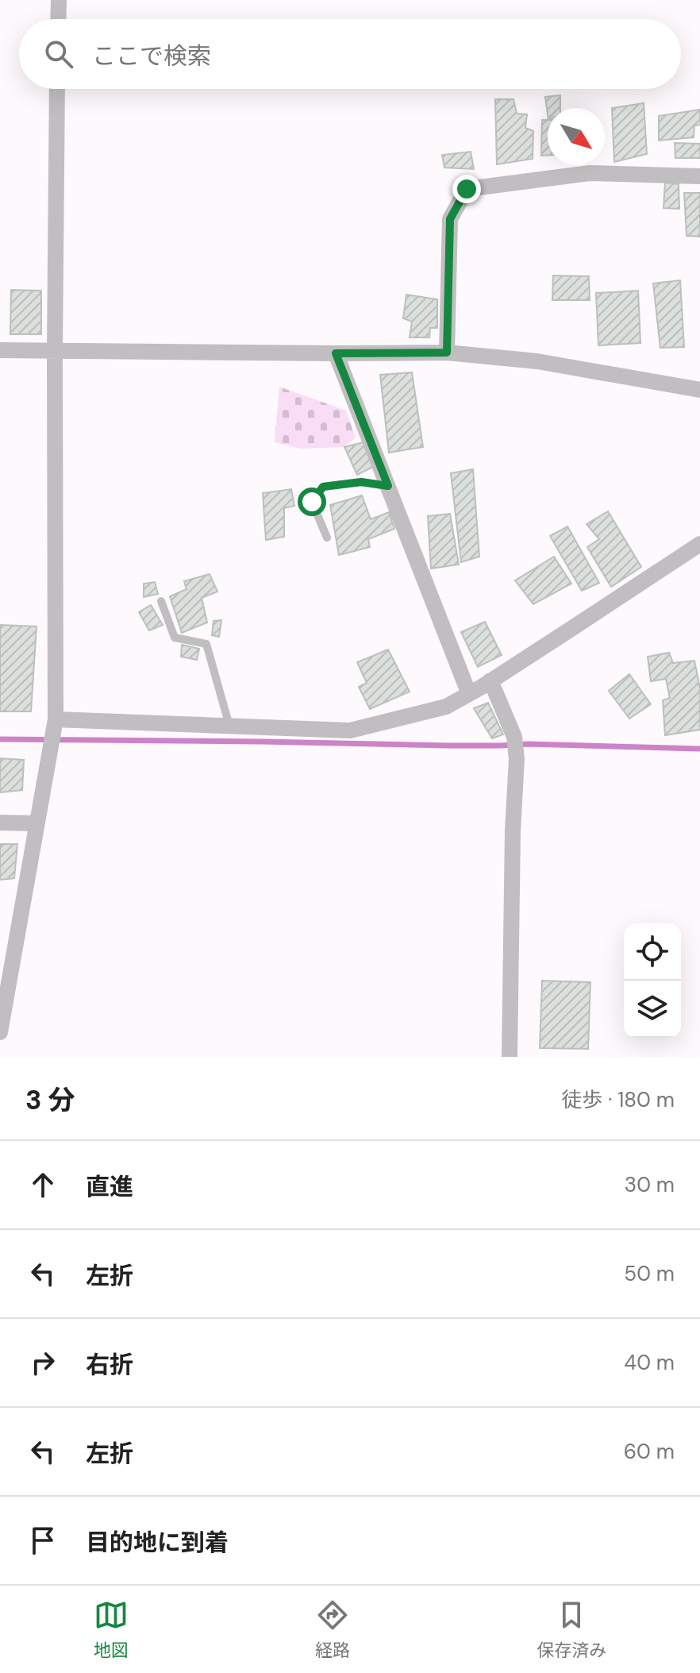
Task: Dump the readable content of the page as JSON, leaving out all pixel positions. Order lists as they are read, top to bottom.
{
  "north": "bottom right",
  "page": {
    "search": "ここで検索",
    "heading": ["3 分", "徒歩 · 180 m"],
    "list": [
      ["直進", "30 m"],
      ["左折", "50 m"],
      ["右折", "40 m"],
      ["左折", "60 m"],
      "目的地に到着"
    ],
    "nav": ["地図", "経路", "保存済み"]
  }
}
